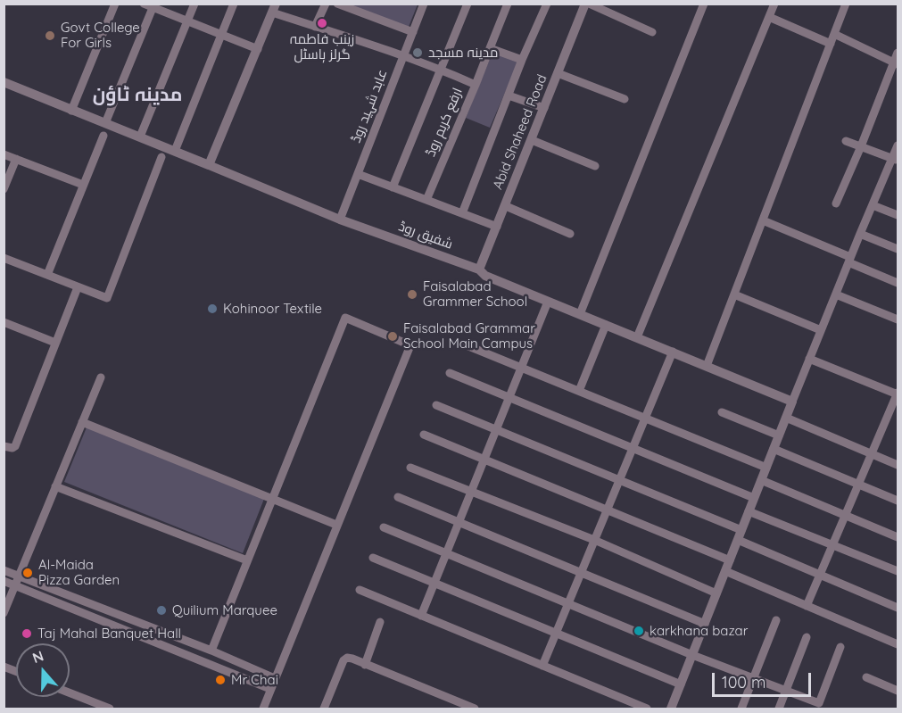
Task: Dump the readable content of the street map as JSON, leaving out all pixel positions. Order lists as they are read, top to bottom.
{
  "streets": {
    "street": [
      "عابد شہید روڈ",
      "ارفع کریم روڈ",
      "Abid Shaheed Road",
      "شفیق روڈ"
    ]
  },
  "crossings": [
    ["عابد شہید روڈ", "ارفع کریم روڈ"],
    ["عابد شہید روڈ", "شفیق روڈ"],
    ["Abid Shaheed Road", "شفیق روڈ"]
  ],
  "districts": ["مدینہ ٹاؤن"],
  "places": [
    "زینب فاطمہ گرلز ہاسٹل",
    "Govt College For Girls",
    "مدینہ مسجد",
    "Faisalabad Grammer School",
    "Kohinoor Textile",
    "Faisalabad Grammar School Main Campus",
    "Al-Maida Pizza Garden",
    "Quilium Marquee",
    "karkhana bazar",
    "Taj Mahal Banquet Hall",
    "Mr Chai"
  ],
  "scale_bar": "100 m",
  "north": "top"
}
